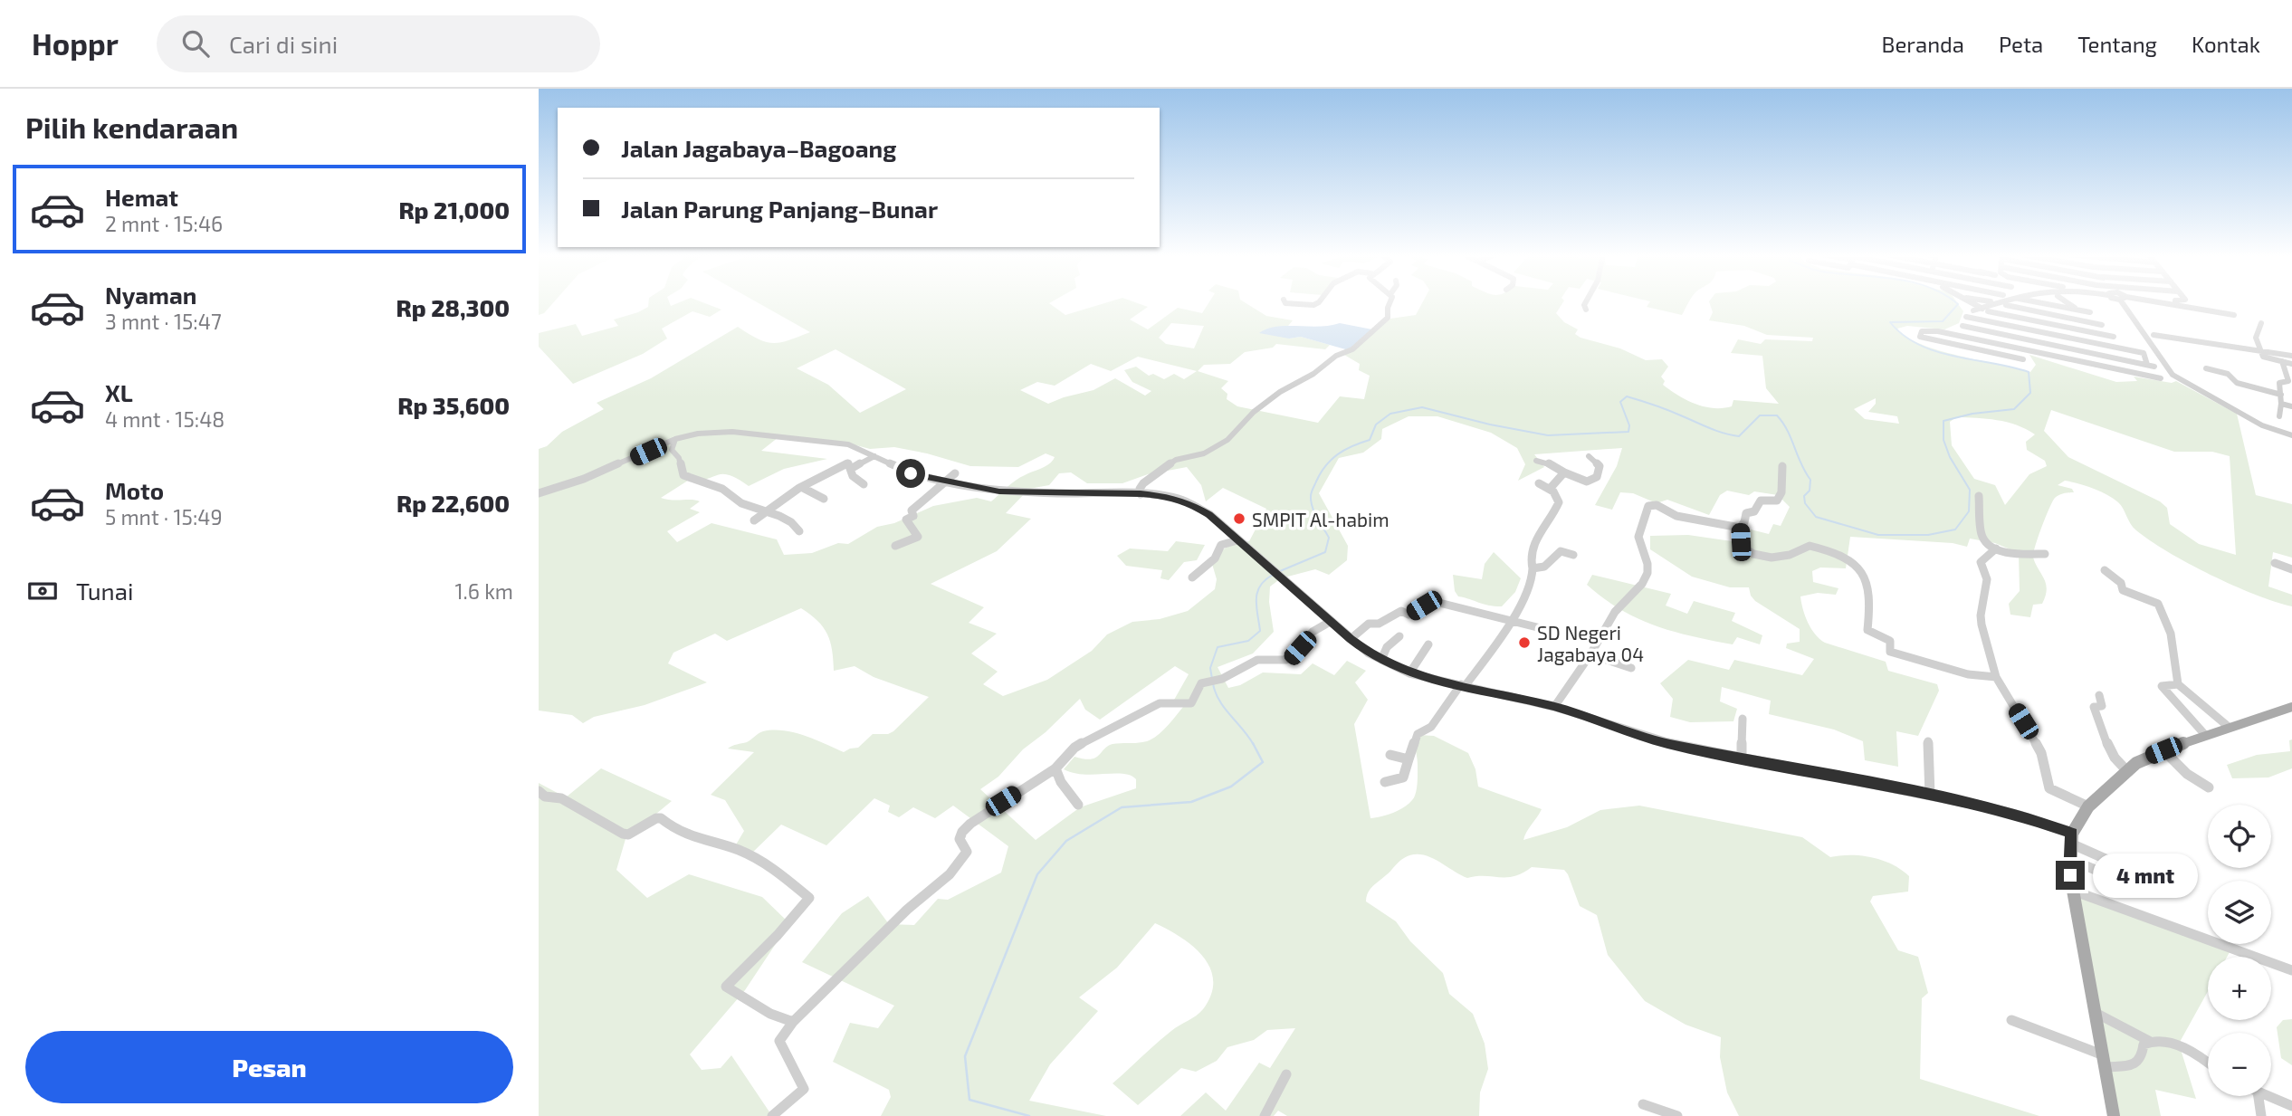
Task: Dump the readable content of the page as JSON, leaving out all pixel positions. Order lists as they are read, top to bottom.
{
  "places": ["SMPIT Al-habim", "SD Negeri Jagabaya 04"],
  "page": {
    "header": "Hoppr",
    "search": "Cari di sini",
    "nav": [
      "Beranda",
      "Peta",
      "Tentang",
      "Kontak"
    ],
    "heading": "Pilih kendaraan",
    "banner": ["Jalan Jagabaya–Bagoang", "Jalan Parung Panjang–Bunar"],
    "list": [
      {
        "name": "Hemat",
        "note": "2 mnt · 15:46",
        "value": "Rp 21,000"
      },
      {
        "name": "Nyaman",
        "note": "3 mnt · 15:47",
        "value": "Rp 28,300"
      },
      {
        "name": "XL",
        "note": "4 mnt · 15:48",
        "value": "Rp 35,600"
      },
      {
        "name": "Moto",
        "note": "5 mnt · 15:49",
        "value": "Rp 22,600"
      }
    ],
    "pay": ["Tunai", "1.6 km"],
    "map_buttons": ["+", "−"],
    "bubble": "4 mnt",
    "buttons": "Pesan"
  }
}
